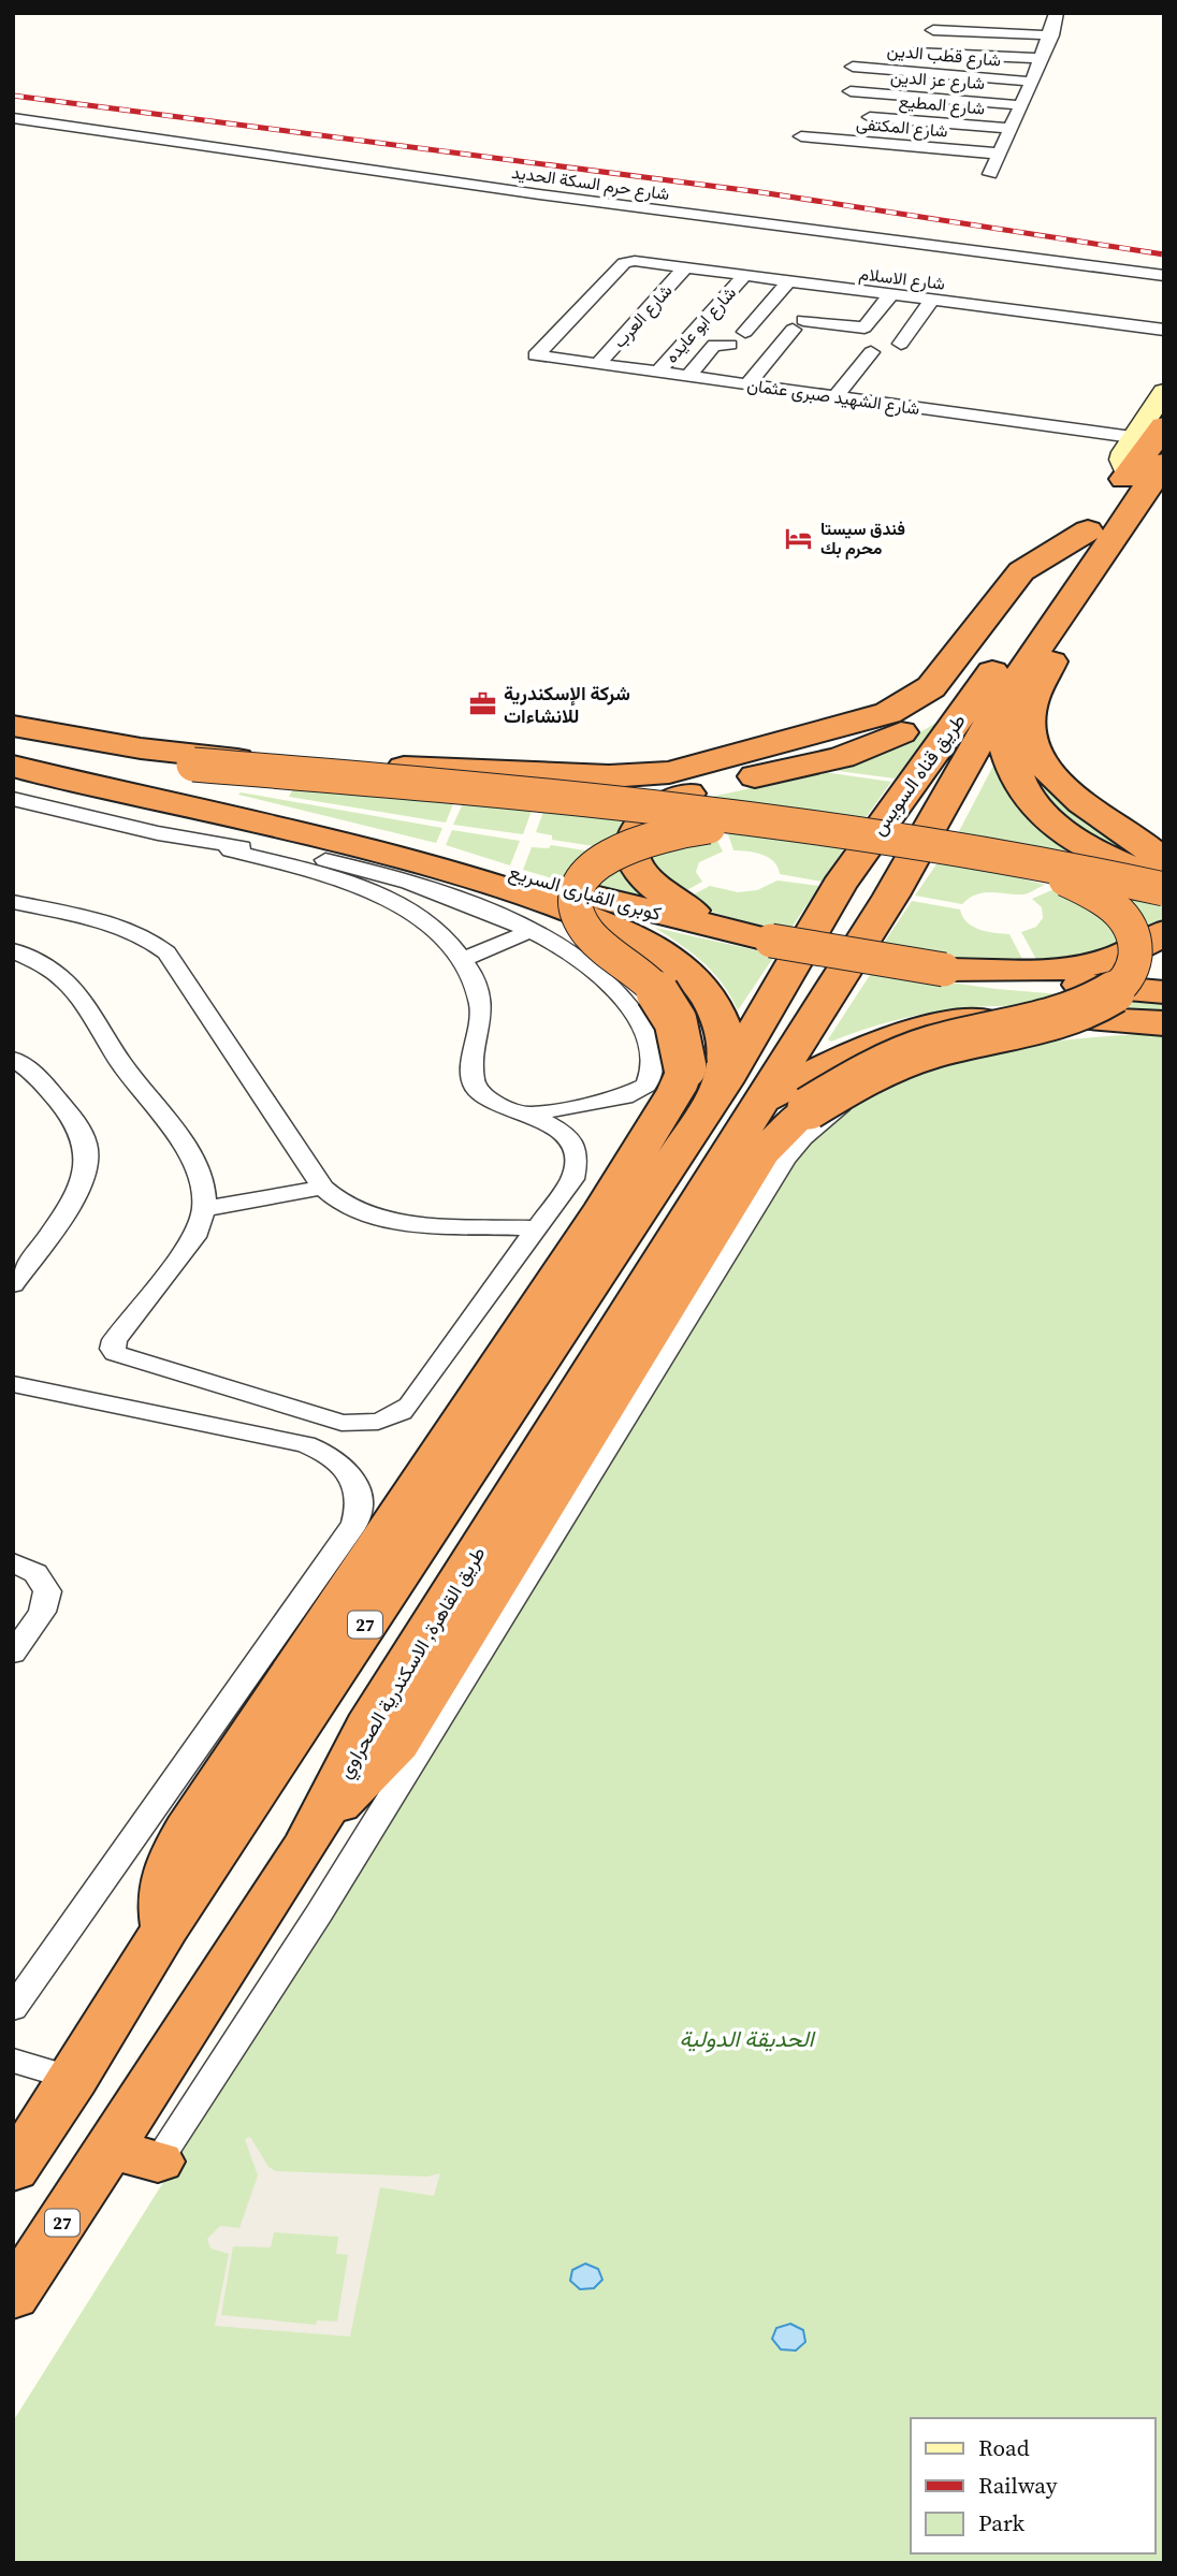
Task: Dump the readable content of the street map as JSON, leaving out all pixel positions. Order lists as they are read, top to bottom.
{
  "streets": {
    "highway": [
      "طريق قناه السويس",
      "كوبرى القبارى السريع",
      "27",
      "طريق القاهرة, الاسكندرية الصحراوي"
    ],
    "street": [
      "شارع قطب الدين",
      "شارع عز الدين",
      "شارع المطيع",
      "شارع المكتفى",
      "شارع حرم السكة الحديد",
      "شارع الاسلام",
      "شارع العرب",
      "شارع ابو عايده",
      "شارع الشهيد صبرى عثمان"
    ]
  },
  "crossings": [
    ["شارع الاسلام", "شارع العرب"],
    ["شارع الاسلام", "شارع ابو عايده"],
    ["شارع الاسلام", "شارع الشهيد صبرى عثمان"],
    ["شارع العرب", "شارع الشهيد صبرى عثمان"],
    ["شارع ابو عايده", "شارع الشهيد صبرى عثمان"],
    ["شارع الشهيد صبرى عثمان", "طريق قناه السويس"],
    ["طريق قناه السويس", "27"],
    ["طريق قناه السويس", "طريق القاهرة, الاسكندرية الصحراوي"],
    ["27", "طريق القاهرة, الاسكندرية الصحراوي"]
  ],
  "parks": ["الحديقة الدولية"],
  "places": {
    "hotel": ["فندق سيستا محرم بك"],
    "office": ["شركة الإسكندرية للانشاءات"]
  },
  "legend": ["Road", "Railway", "Park"]
}
